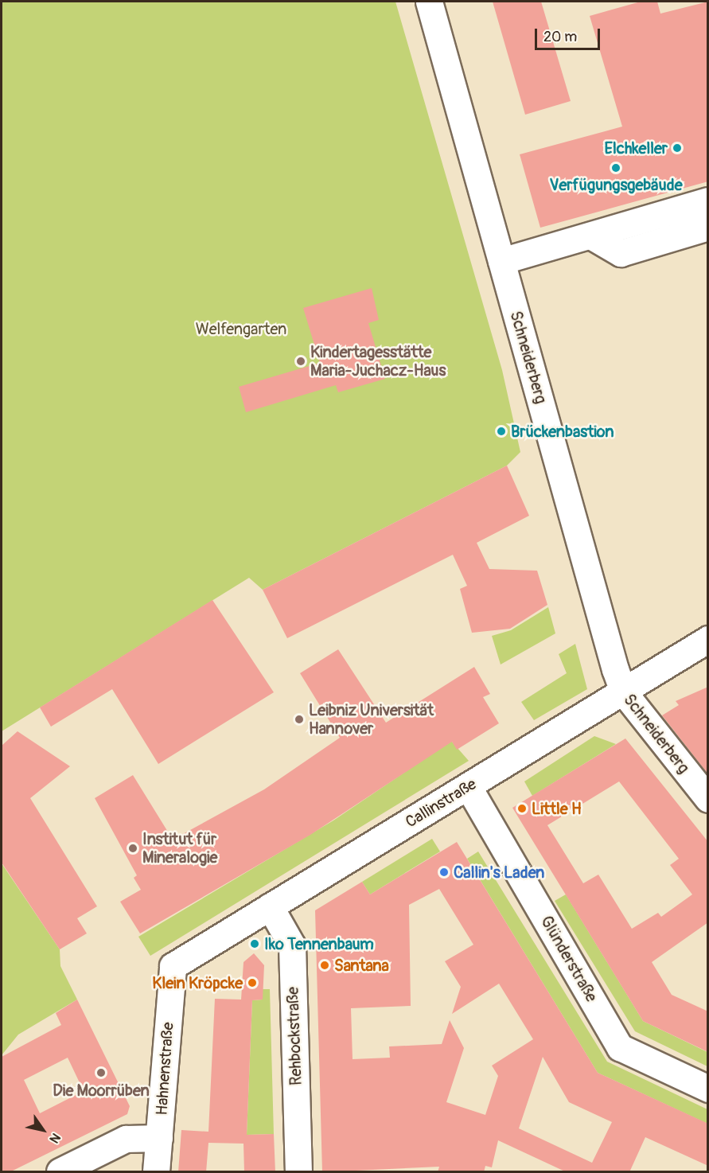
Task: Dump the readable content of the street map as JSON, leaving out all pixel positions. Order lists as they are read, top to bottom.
{
  "streets": {
    "street": [
      "Schneiderberg",
      "Callinstraße",
      "Glünderstraße",
      "Rehbockstraße",
      "Hahnenstraße"
    ]
  },
  "crossings": [
    ["Schneiderberg", "Callinstraße"],
    ["Callinstraße", "Glünderstraße"],
    ["Callinstraße", "Rehbockstraße"],
    ["Callinstraße", "Hahnenstraße"]
  ],
  "parks": ["Welfengarten"],
  "places": [
    "Elchkeller",
    "Verfügungsgebäude",
    "Kindertagesstätte Maria-Juchacz-Haus",
    "Brückenbastion",
    "Leibniz Universität Hannover",
    "Little H",
    "Institut für Mineralogie",
    "Callin's Laden",
    "Iko Tennenbaum",
    "Santana",
    "Klein Kröpcke",
    "Die Moorrüben"
  ],
  "scale_bar": "20 m",
  "north": "bottom right"
}
